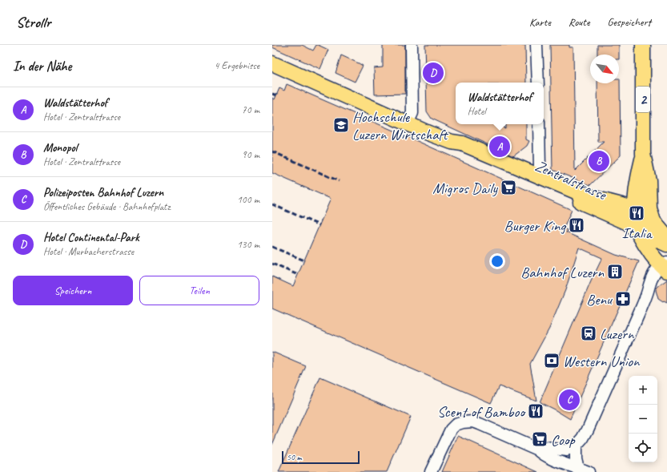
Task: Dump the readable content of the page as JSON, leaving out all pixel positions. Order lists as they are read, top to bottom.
{
  "streets": {
    "main road": ["2", "Zentralstrasse"]
  },
  "crossings": [
    ["2", "Zentralstrasse"]
  ],
  "places": {
    "school or university": ["Hochschule Luzern Wirtschaft"],
    "supermarket": ["Migros Daily", "Coop"],
    "restaurant": ["Italia", "Burger King", "Scent of Bamboo"],
    "building": ["Bahnhof Luzern"],
    "pharmacy": ["Benu"],
    "station": ["Luzern"],
    "bank": ["Western Union"]
  },
  "scale_bar": "50 m",
  "north": "bottom right",
  "page": {
    "header": "Strollr",
    "nav": ["Karte", "Route", "Gespeichert"],
    "heading": ["In der Nähe", "4 Ergebnisse"],
    "pins": [
      "D",
      "A",
      "B",
      "C"
    ],
    "popup": ["Waldstätterhof", "Hotel"],
    "list": [
      {
        "mark": "A",
        "name": "Waldstätterhof",
        "note": "Hotel · Zentralstrasse",
        "value": "70 m"
      },
      {
        "mark": "B",
        "name": "Monopol",
        "note": "Hotel · Zentralstrasse",
        "value": "90 m"
      },
      {
        "mark": "C",
        "name": "Polizeiposten Bahnhof Luzern",
        "note": "Öffentliches Gebäude · Bahnhofplatz",
        "value": "100 m"
      },
      {
        "mark": "D",
        "name": "Hotel Continental-Park",
        "note": "Hotel · Murbacherstrasse",
        "value": "130 m"
      }
    ],
    "buttons": ["Speichern", "Teilen"],
    "map_buttons": ["+", "−"],
    "scale": "50 m"
  }
}
